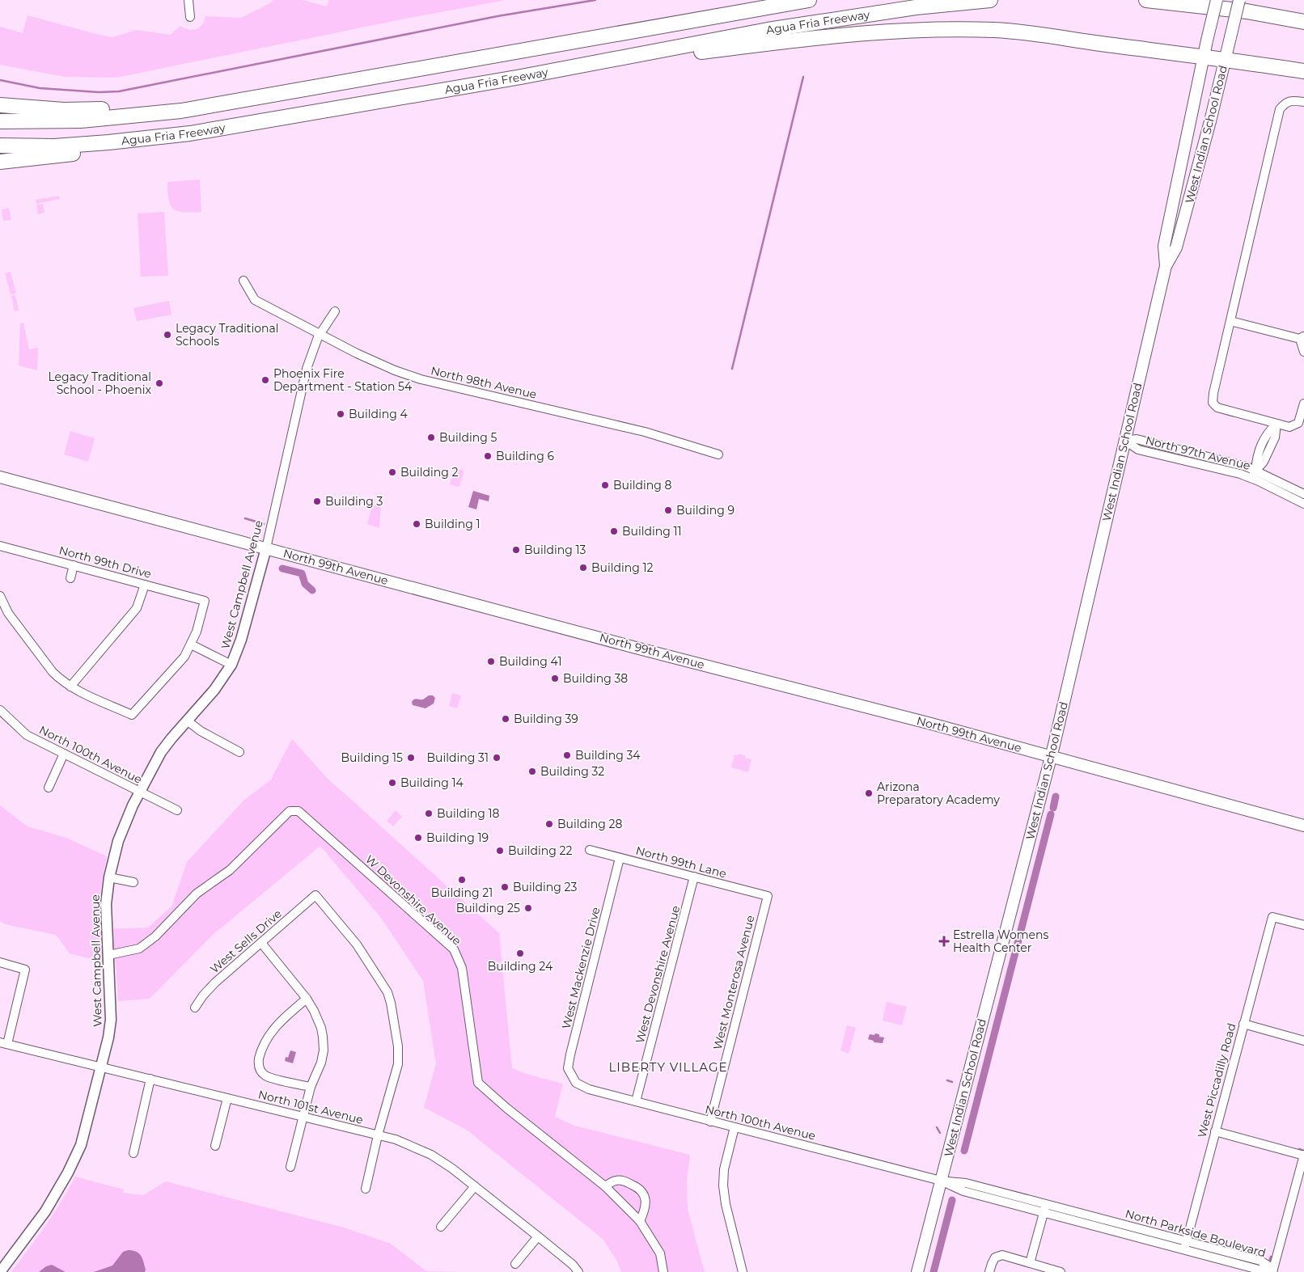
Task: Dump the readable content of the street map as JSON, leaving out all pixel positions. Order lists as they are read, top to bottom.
{
  "streets": {
    "highway": ["Agua Fria Freeway"],
    "main road": ["West Indian School Road", "North 99th Avenue"],
    "street": [
      "North 98th Avenue",
      "North 97th Avenue",
      "North 99th Drive",
      "West Campbell Avenue",
      "North 100th Avenue",
      "North 99th Lane",
      "W Devonshire Avenue",
      "West Sells Drive",
      "West Mackenzie Drive",
      "West Devonshire Avenue",
      "West Monterosa Avenue",
      "West Piccadilly Road",
      "North 101st Avenue",
      "North Parkside Boulevard"
    ]
  },
  "crossings": [
    ["West Indian School Road", "North 97th Avenue"],
    ["West Indian School Road", "North 99th Avenue"],
    ["West Indian School Road", "North 100th Avenue"],
    ["West Indian School Road", "North Parkside Boulevard"],
    ["North 98th Avenue", "West Campbell Avenue"],
    ["North 99th Avenue", "West Campbell Avenue"],
    ["West Campbell Avenue", "North 100th Avenue"],
    ["West Campbell Avenue", "W Devonshire Avenue"],
    ["West Campbell Avenue", "North 101st Avenue"],
    ["North 100th Avenue", "West Mackenzie Drive"],
    ["North 100th Avenue", "West Devonshire Avenue"],
    ["North 100th Avenue", "West Monterosa Avenue"],
    ["North 100th Avenue", "North Parkside Boulevard"],
    ["North 99th Lane", "West Mackenzie Drive"],
    ["North 99th Lane", "West Devonshire Avenue"],
    ["North 99th Lane", "West Monterosa Avenue"],
    ["West Sells Drive", "North 101st Avenue"],
    ["West Piccadilly Road", "North Parkside Boulevard"]
  ],
  "districts": ["LIBERTY VILLAGE"],
  "places": {
    "other": [
      "Legacy Traditional Schools",
      "Phoenix Fire Department - Station 54",
      "Legacy Traditional School - Phoenix",
      "Building 4",
      "Building 5",
      "Building 6",
      "Building 2",
      "Building 8",
      "Building 3",
      "Building 9",
      "Building 1",
      "Building 11",
      "Building 13",
      "Building 12",
      "Building 41",
      "Building 38",
      "Building 39",
      "Building 34",
      "Building 15",
      "Building 31",
      "Building 32",
      "Building 14",
      "Arizona Preparatory Academy",
      "Building 18",
      "Building 28",
      "Building 19",
      "Building 22",
      "Building 21",
      "Building 23",
      "Building 25",
      "Building 24"
    ],
    "health": ["Estrella Womens Health Center"]
  }
}
